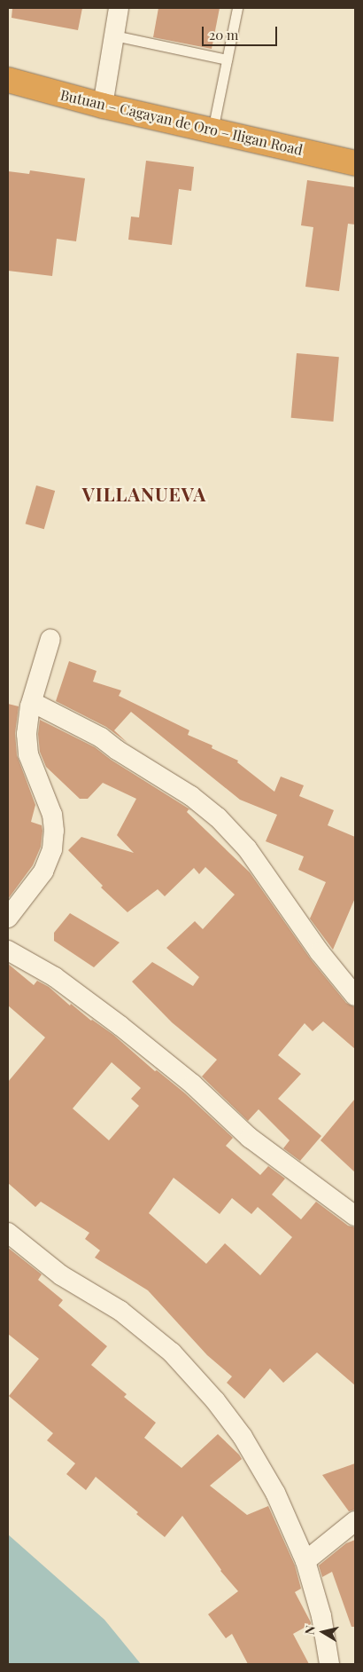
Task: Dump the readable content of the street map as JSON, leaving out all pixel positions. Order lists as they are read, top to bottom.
{
  "streets": {
    "highway": ["Butuan – Cagayan de Oro – Iligan Road"]
  },
  "districts": ["VILLANUEVA"],
  "scale_bar": "20 m",
  "north": "left"
}
